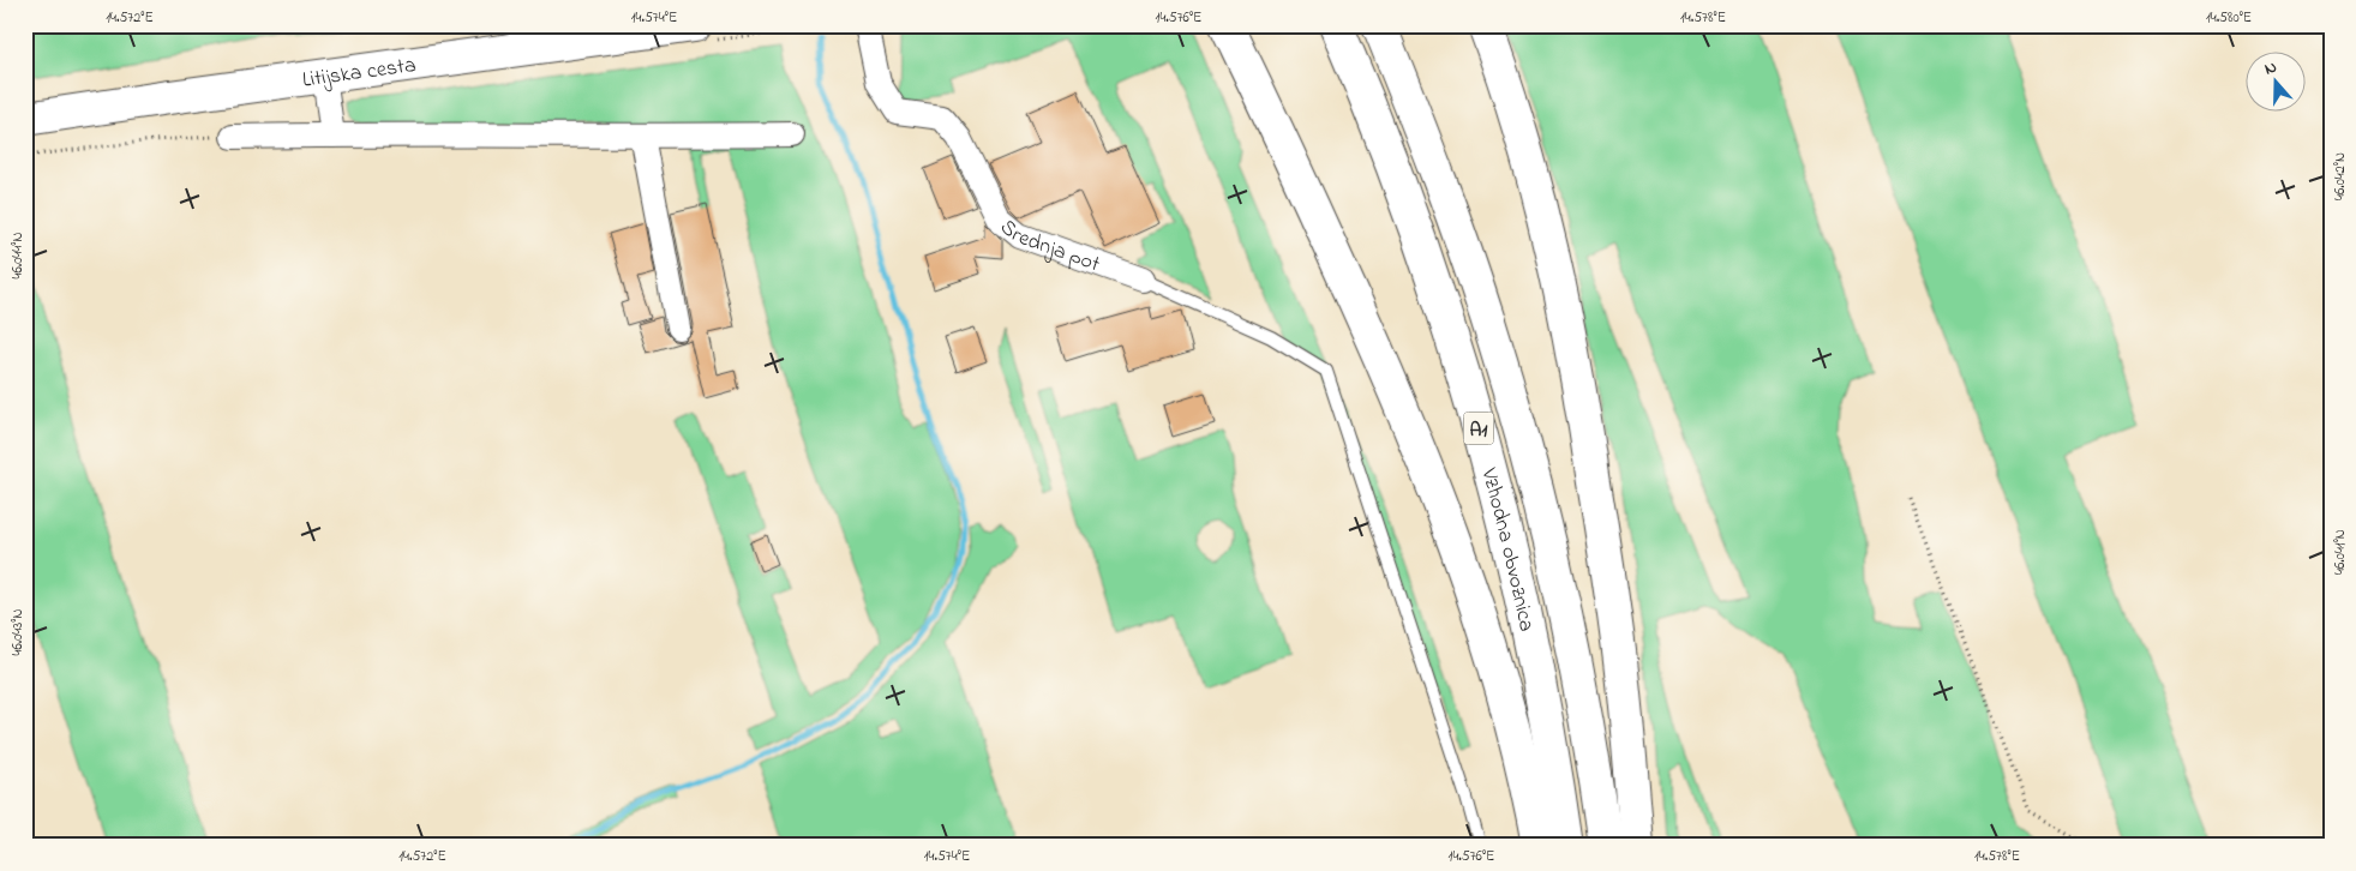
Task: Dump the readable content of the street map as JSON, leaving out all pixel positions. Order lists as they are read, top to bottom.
{
  "streets": {
    "main road": ["Litijska cesta", "A1", "Vzhodna obvoznica"],
    "street": ["Srednja pot"]
  },
  "north": "top",
  "coordinates": [
    "14.572°E",
    "14.574°E",
    "14.576°E",
    "14.578°E",
    "14.580°E",
    "46.042°N",
    "46.044°N",
    "46.041°N",
    "46.043°N"
  ]
}
